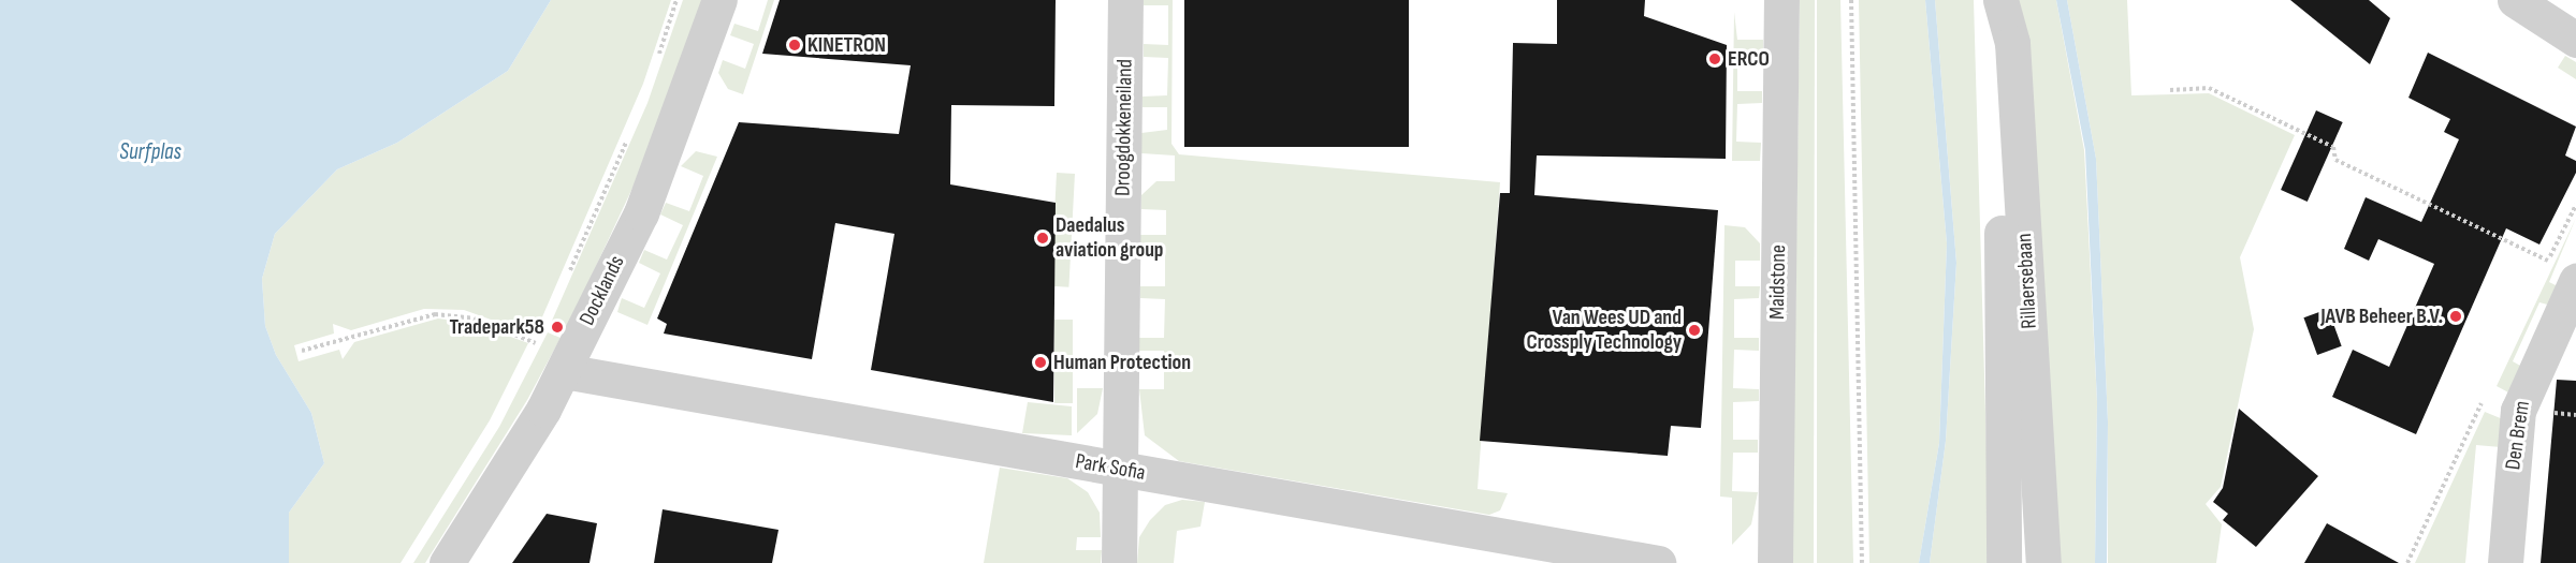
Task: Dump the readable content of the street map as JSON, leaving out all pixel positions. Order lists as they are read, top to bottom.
{
  "streets": {
    "street": [
      "Droogdokkeneiland",
      "Rillaersebaan",
      "Maidstone",
      "Docklands",
      "Den Brem",
      "Park Sofia"
    ]
  },
  "crossings": [
    ["Droogdokkeneiland", "Park Sofia"],
    ["Docklands", "Park Sofia"]
  ],
  "water": ["Surfplas"],
  "places": [
    "KINETRON",
    "ERCO",
    "Daedalus aviation group",
    "JAVB Beheer B.V.",
    "Tradepark58",
    "Van Wees UD and Crossply Technology",
    "Human Protection"
  ]
}
